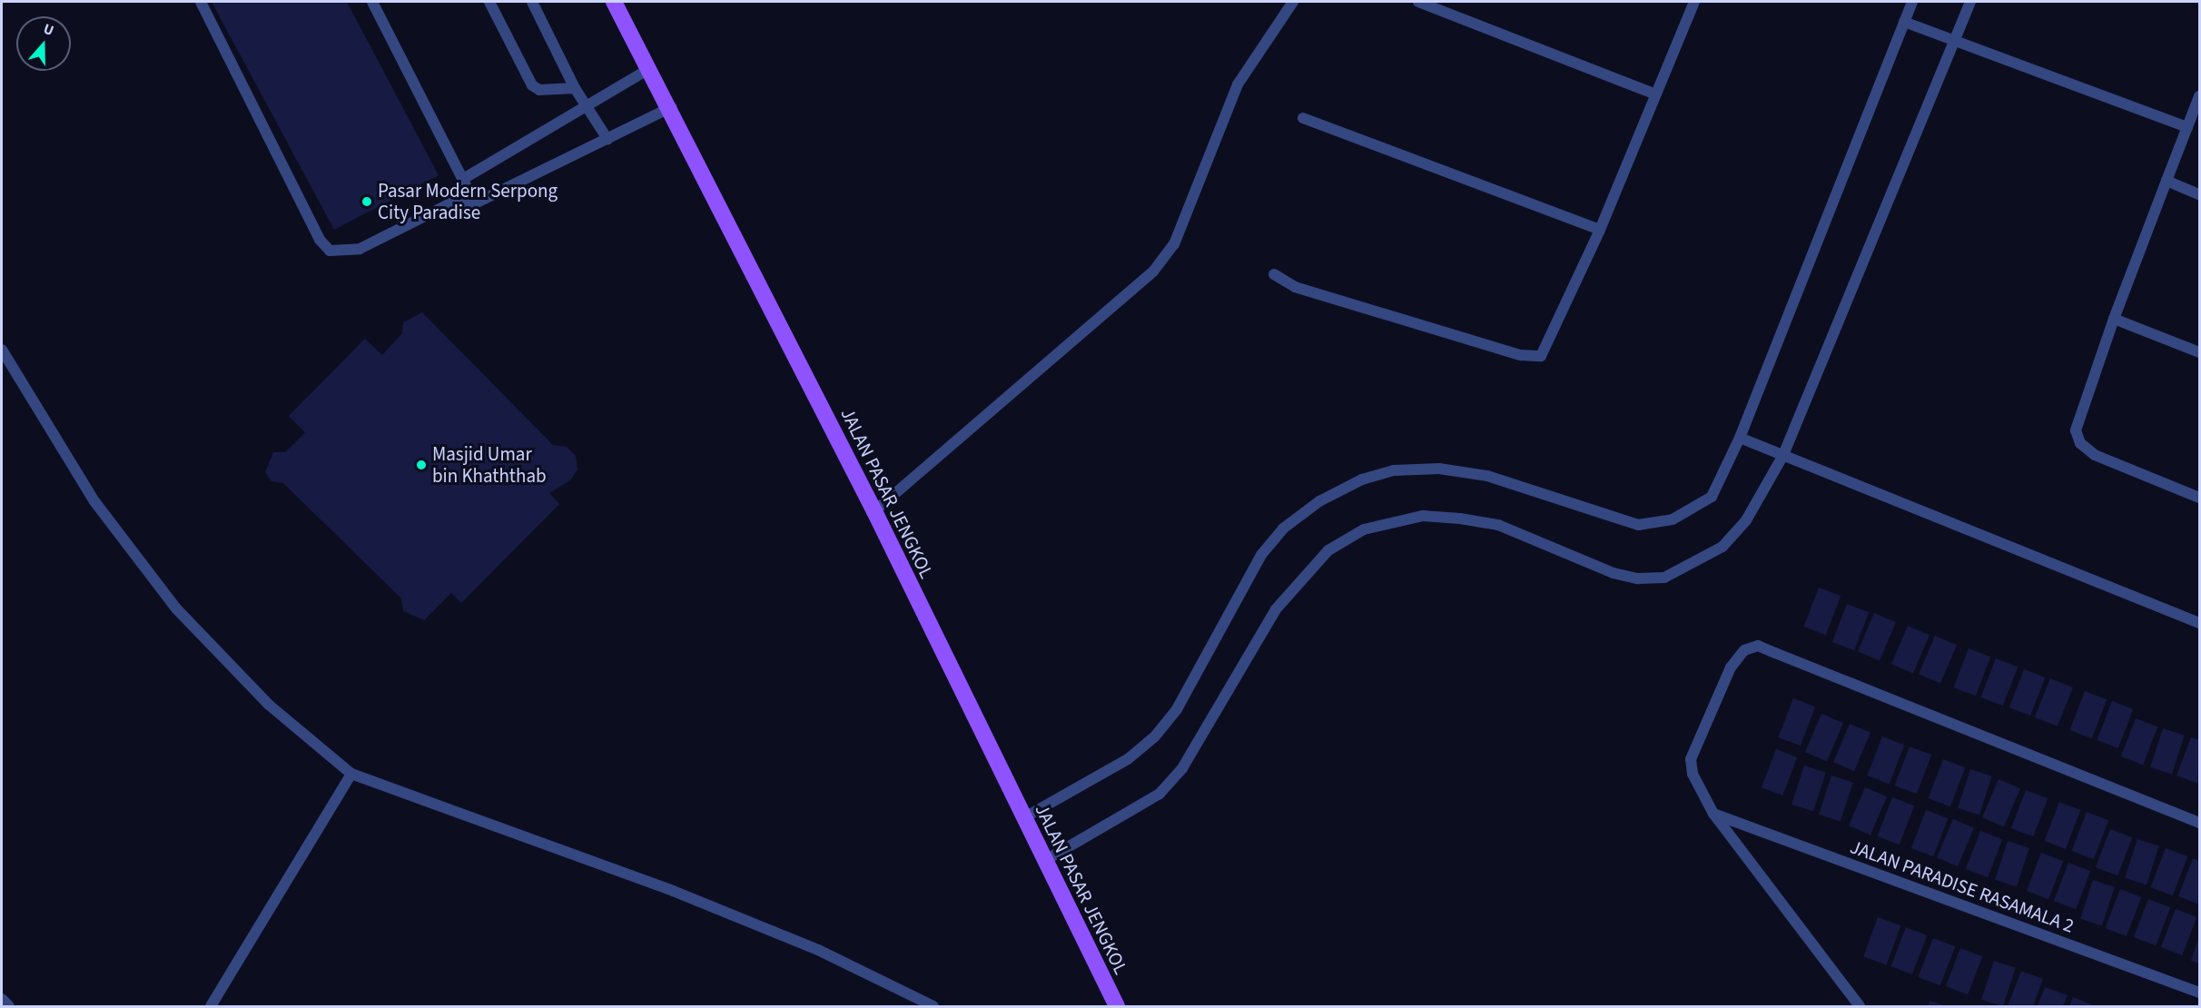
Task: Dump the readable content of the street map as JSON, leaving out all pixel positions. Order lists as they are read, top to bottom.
{
  "streets": {
    "main road": ["JALAN PASAR JENGKOL"],
    "street": ["JALAN PARADISE RASAMALA 2"]
  },
  "places": ["Pasar Modern Serpong City Paradise", "Masjid Umar bin Khaththab"],
  "north": "top"
}
